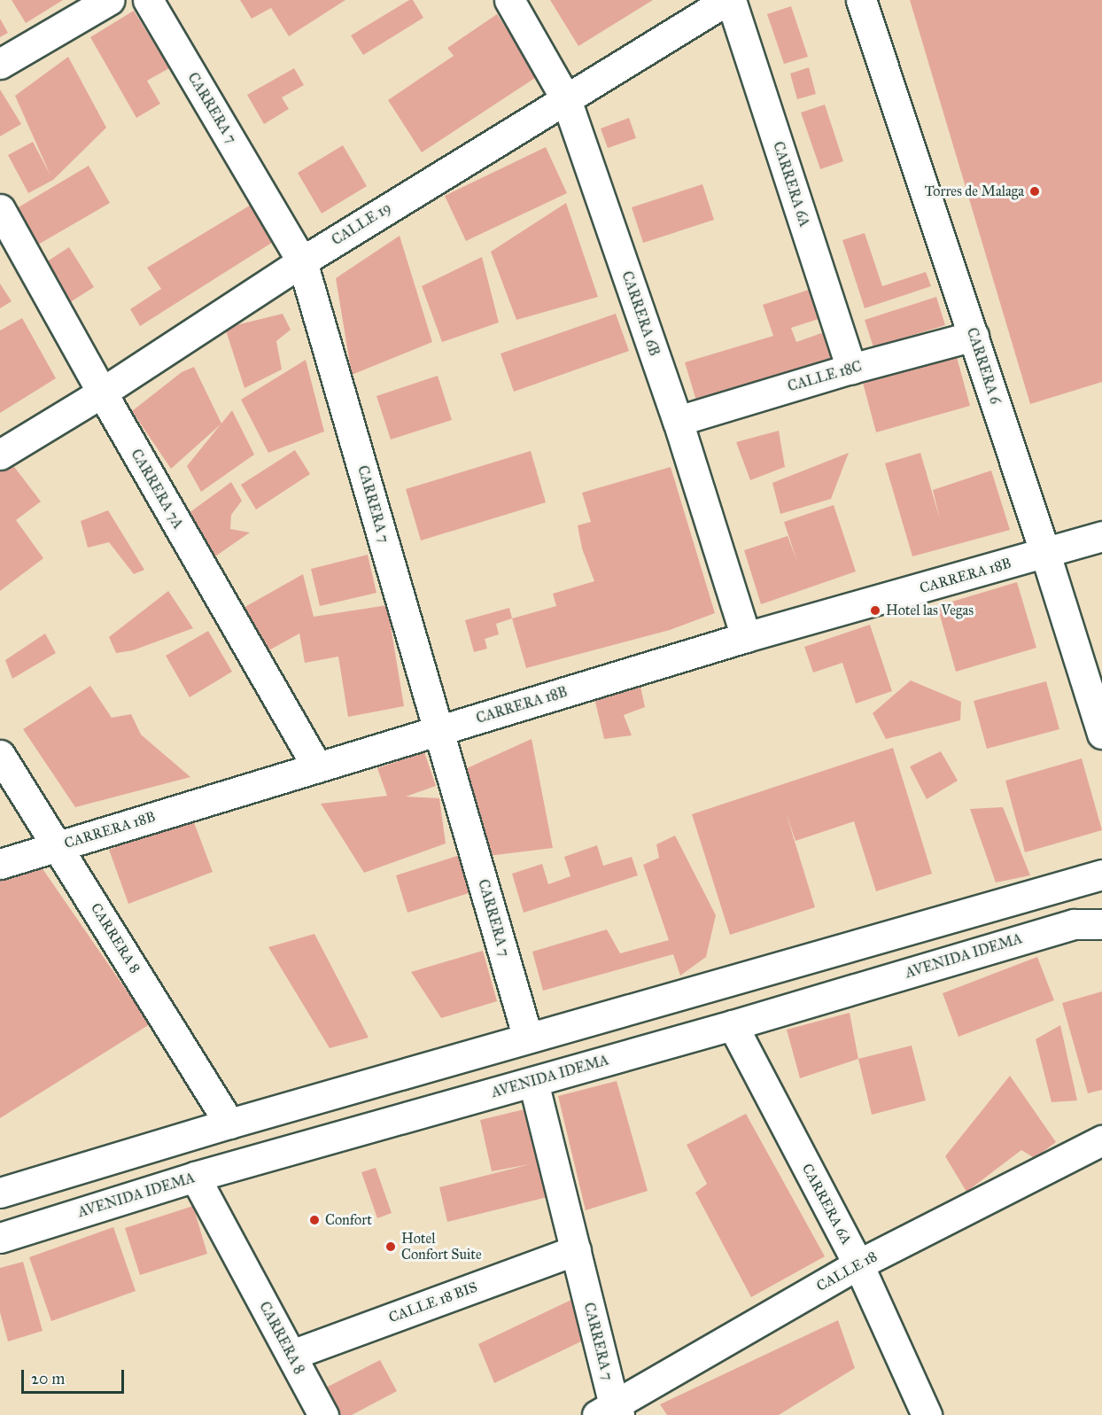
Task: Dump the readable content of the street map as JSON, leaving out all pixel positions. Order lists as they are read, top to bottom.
{
  "streets": {
    "street": [
      "CARRERA 7",
      "CARRERA 6A",
      "CALLE 19",
      "CARRERA 6B",
      "CARRERA 6",
      "CALLE 18C",
      "CARRERA 7A",
      "CARRERA 18B",
      "CARRERA 8",
      "AVENIDA IDEMA",
      "CALLE 18",
      "CALLE 18 BIS"
    ]
  },
  "crossings": [
    ["CARRERA 7", "CALLE 19"],
    ["CARRERA 7", "CARRERA 18B"],
    ["CARRERA 7", "AVENIDA IDEMA"],
    ["CARRERA 7", "CALLE 18"],
    ["CARRERA 7", "CALLE 18 BIS"],
    ["CARRERA 6A", "CALLE 19"],
    ["CARRERA 6A", "CALLE 18C"],
    ["CARRERA 6A", "AVENIDA IDEMA"],
    ["CARRERA 6A", "CALLE 18"],
    ["CALLE 19", "CARRERA 6B"],
    ["CALLE 19", "CARRERA 7A"],
    ["CARRERA 6B", "CALLE 18C"],
    ["CARRERA 6B", "CARRERA 18B"],
    ["CARRERA 6", "CALLE 18C"],
    ["CARRERA 6", "CARRERA 18B"],
    ["CARRERA 7A", "CARRERA 18B"],
    ["CARRERA 18B", "CARRERA 8"],
    ["CARRERA 8", "AVENIDA IDEMA"],
    ["CARRERA 8", "CALLE 18 BIS"]
  ],
  "places": [
    "Torres de Malaga",
    "Hotel las Vegas",
    "Confort",
    "Hotel Confort Suite"
  ],
  "scale_bar": "20 m"
}
